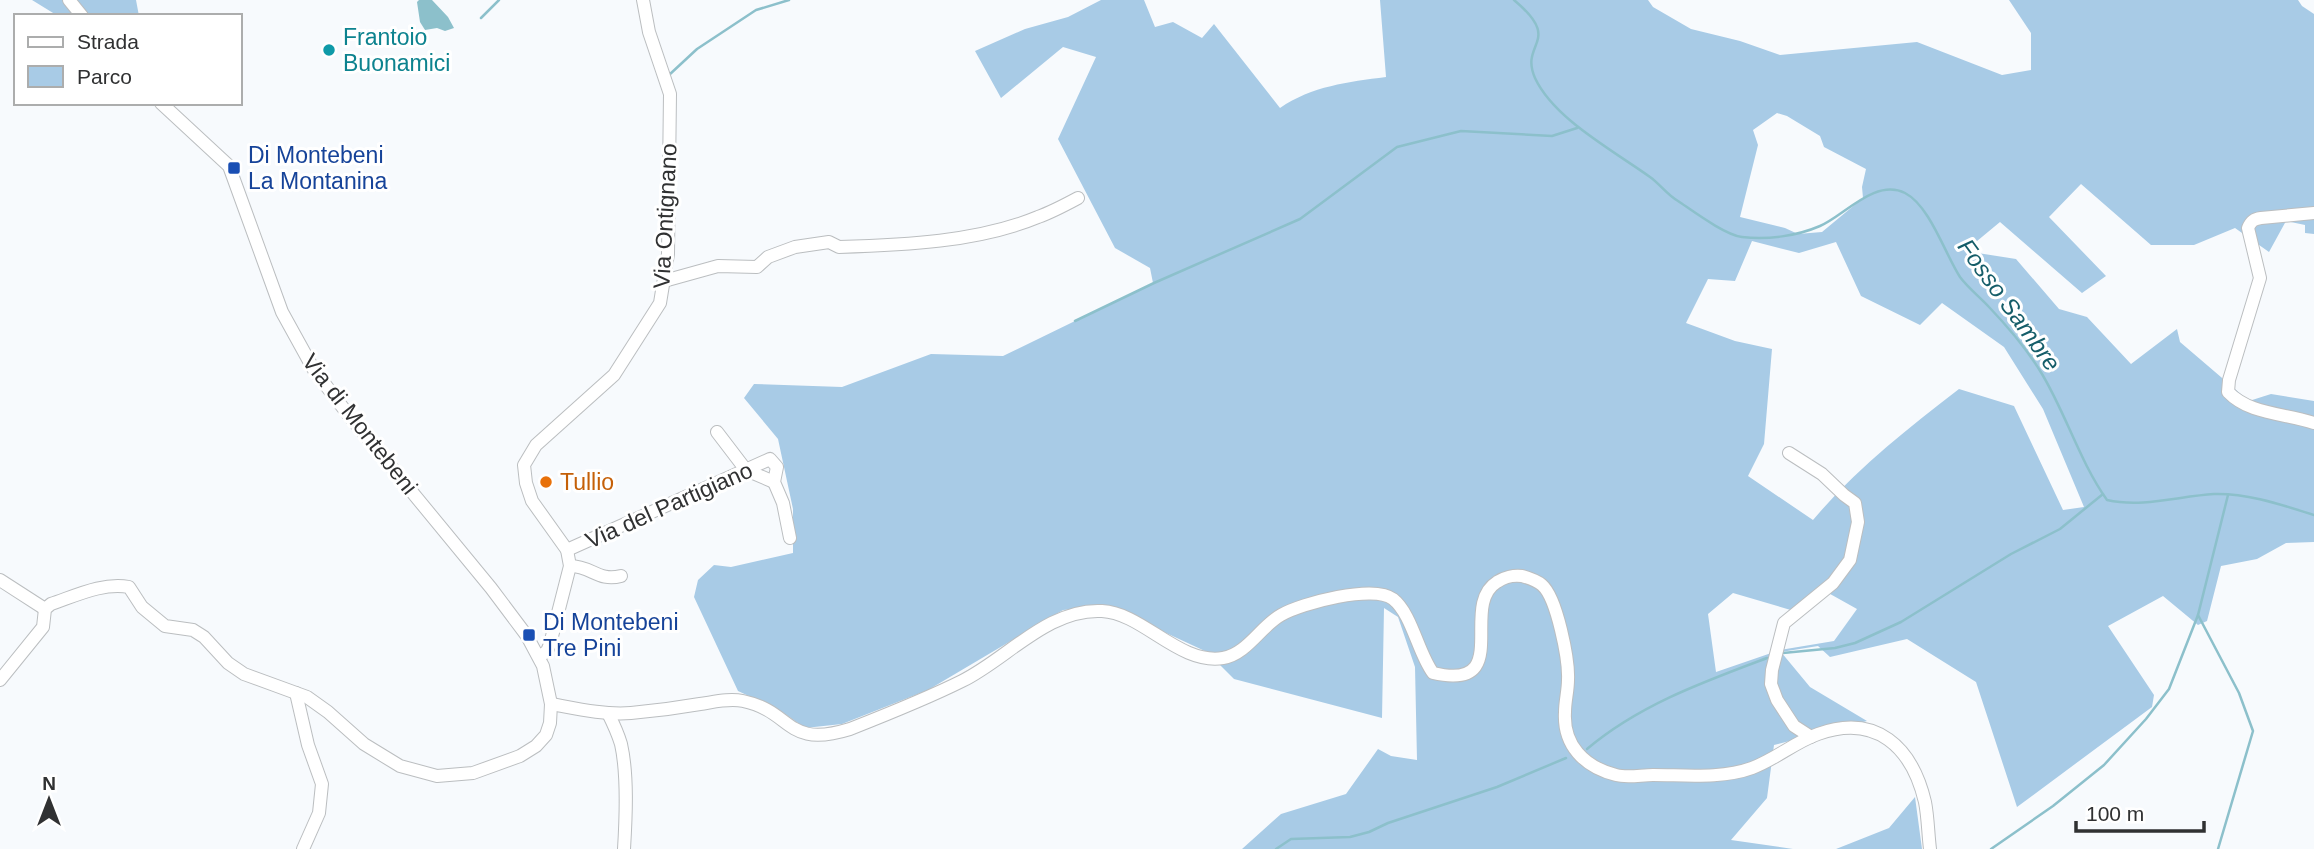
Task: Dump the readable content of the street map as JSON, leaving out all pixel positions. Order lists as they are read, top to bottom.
{
  "streets": {
    "street": ["Via Ontignano", "Via di Montebeni", "Via del Partigiano"]
  },
  "crossings": [
    ["Via Ontignano", "Via di Montebeni"],
    ["Via Ontignano", "Via del Partigiano"]
  ],
  "water": ["Fosso Sambre"],
  "places": {
    "other": ["Frantoio Buonamici", "Tullio"],
    "transit": ["Di Montebeni La Montanina", "Di Montebeni Tre Pini"]
  },
  "legend": ["Strada", "Parco"],
  "scale_bar": "100 m",
  "north": "top"
}
